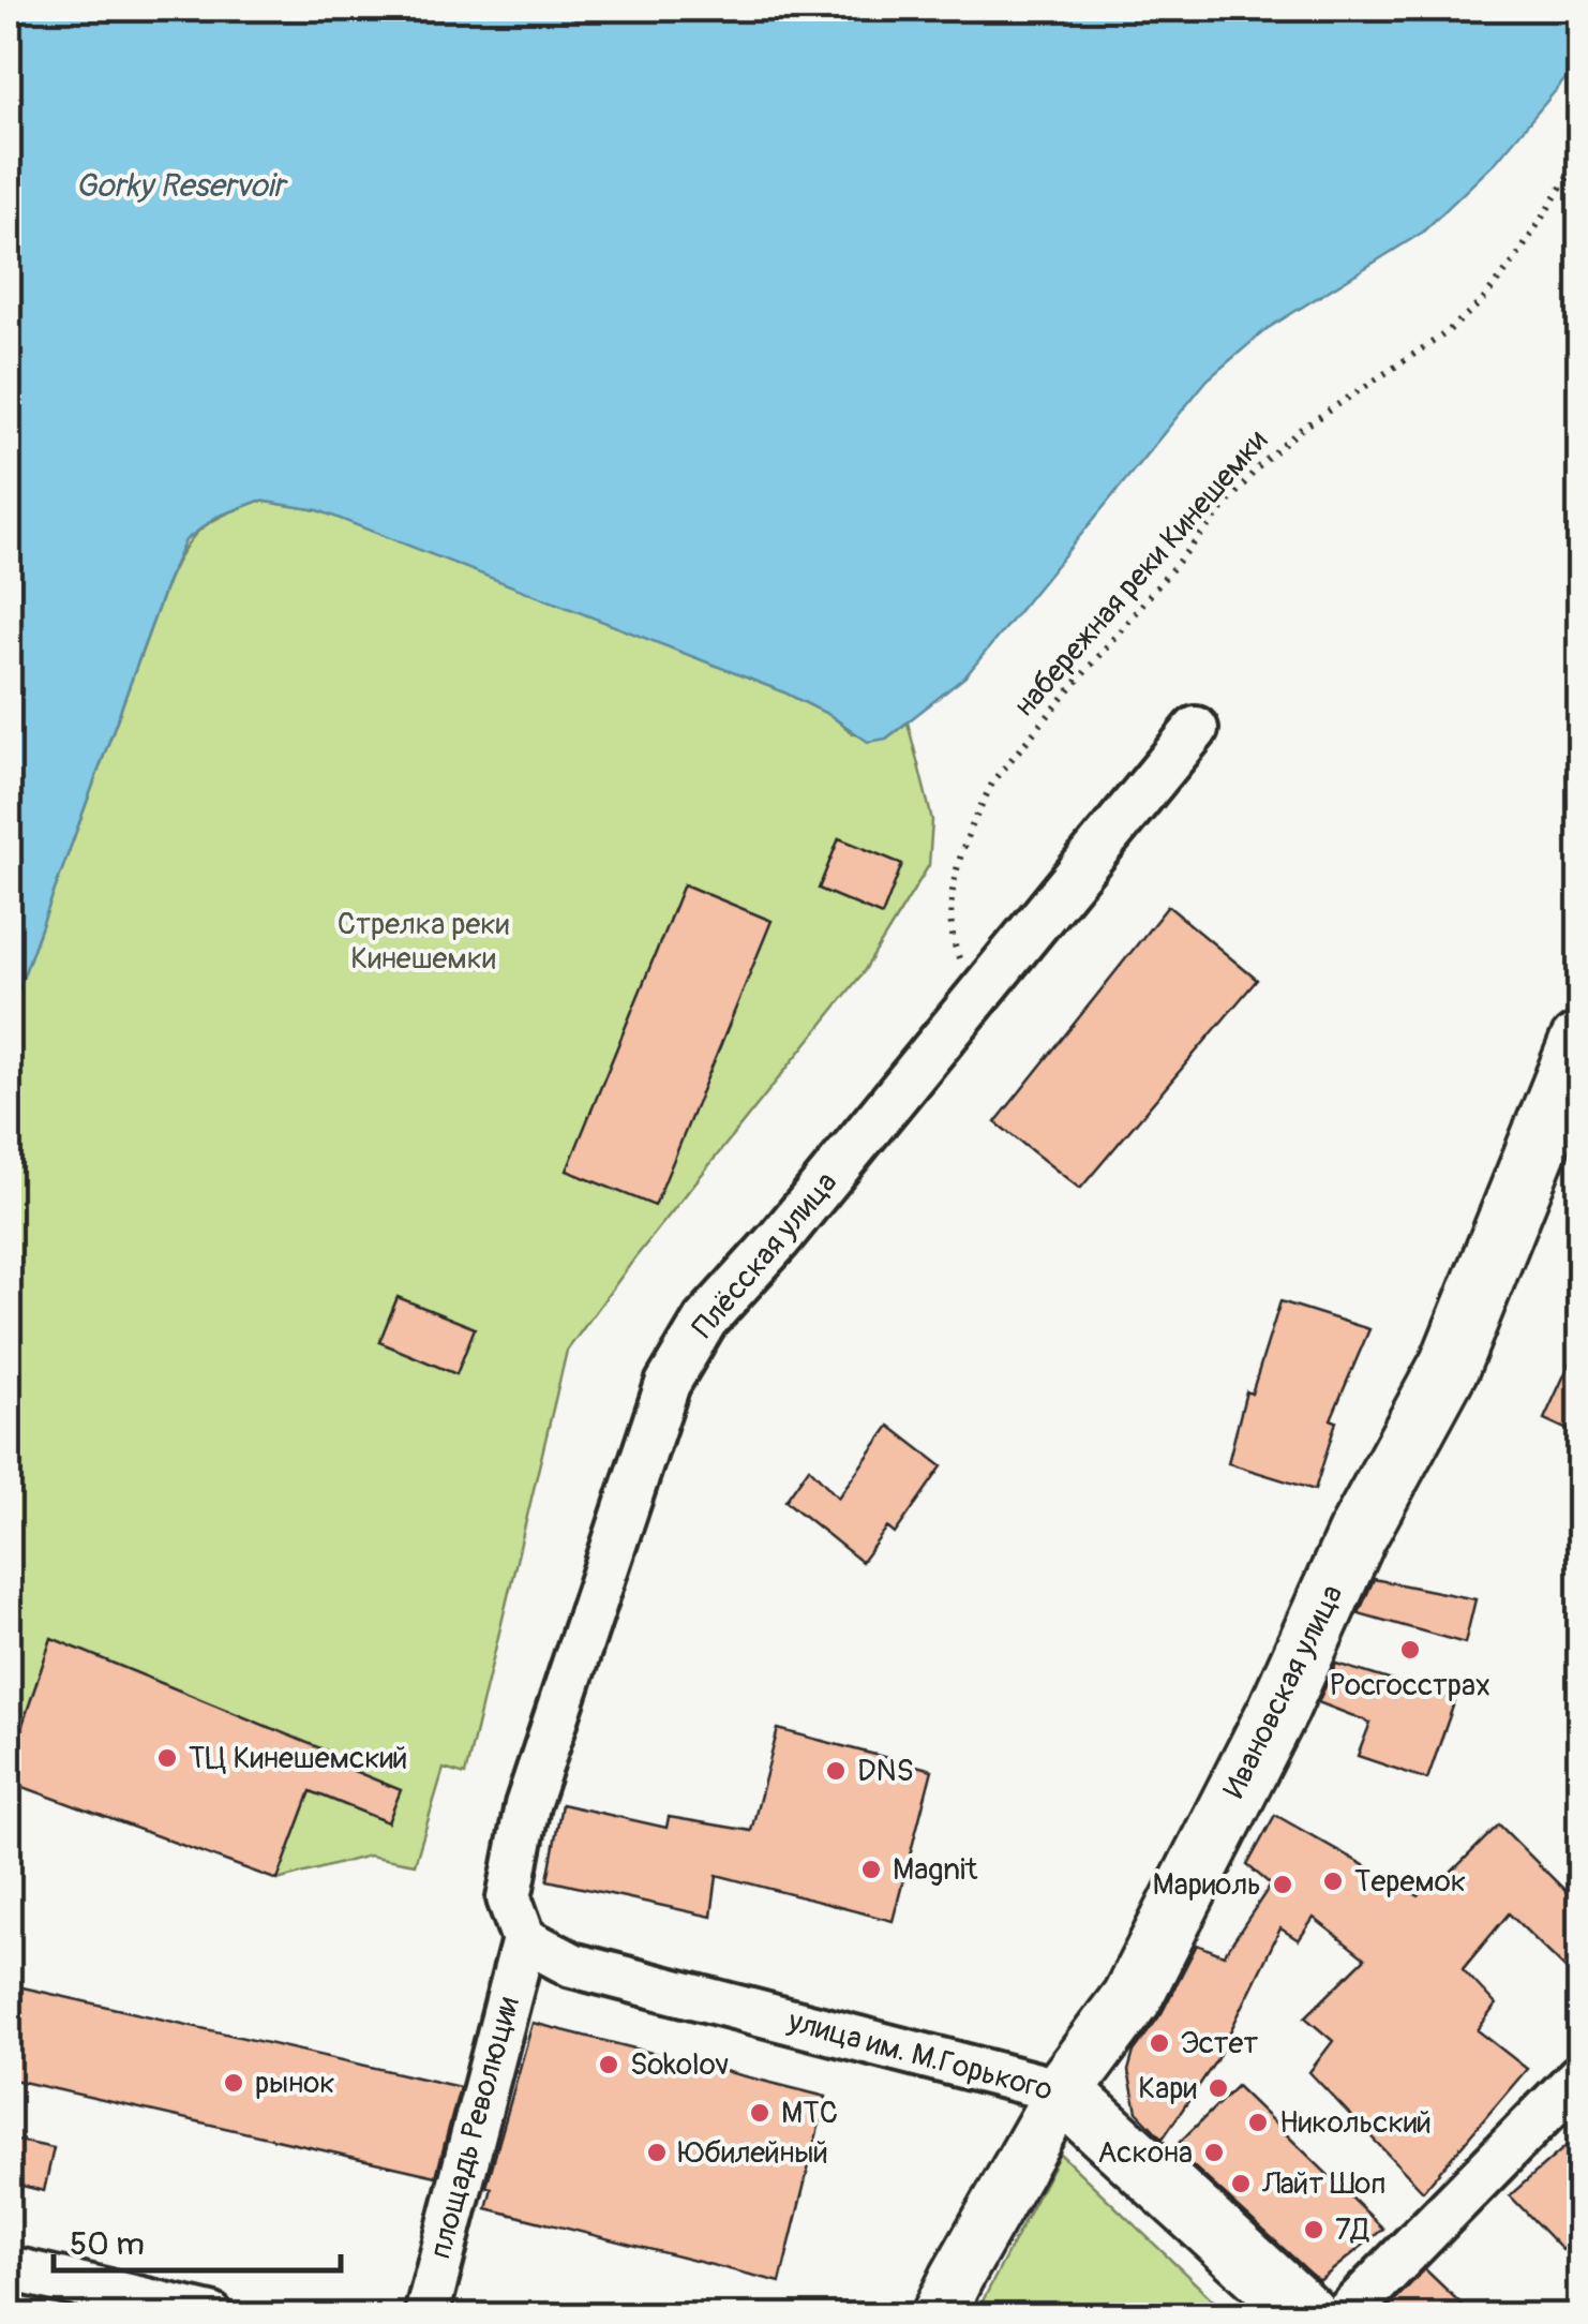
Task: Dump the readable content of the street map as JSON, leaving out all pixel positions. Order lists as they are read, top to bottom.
{
  "streets": {
    "main road": ["Ивановская улица", "улица им. М.Горького"],
    "street": ["Плёсская улица", "площадь Революции"],
    "path": ["набережная реки Кинешемки"]
  },
  "crossings": [
    ["набережная реки Кинешемки", "Плёсская улица"],
    ["Плёсская улица", "улица им. М.Горького"],
    ["Плёсская улица", "площадь Революции"],
    ["Ивановская улица", "улица им. М.Горького"],
    ["улица им. М.Горького", "площадь Революции"]
  ],
  "water": ["Gorky Reservoir"],
  "parks": ["Стрелка реки Кинешемки"],
  "places": [
    "Росгосстрах",
    "ТЦ Кинешемский",
    "DNS",
    "Magnit",
    "Теремок",
    "Мариоль",
    "Эстет",
    "Sokolov",
    "рынок",
    "Кари",
    "МТС",
    "Никольский",
    "Юбилейный",
    "Аскона",
    "Лайт Шоп",
    "7Д"
  ],
  "scale_bar": "50 m"
}
